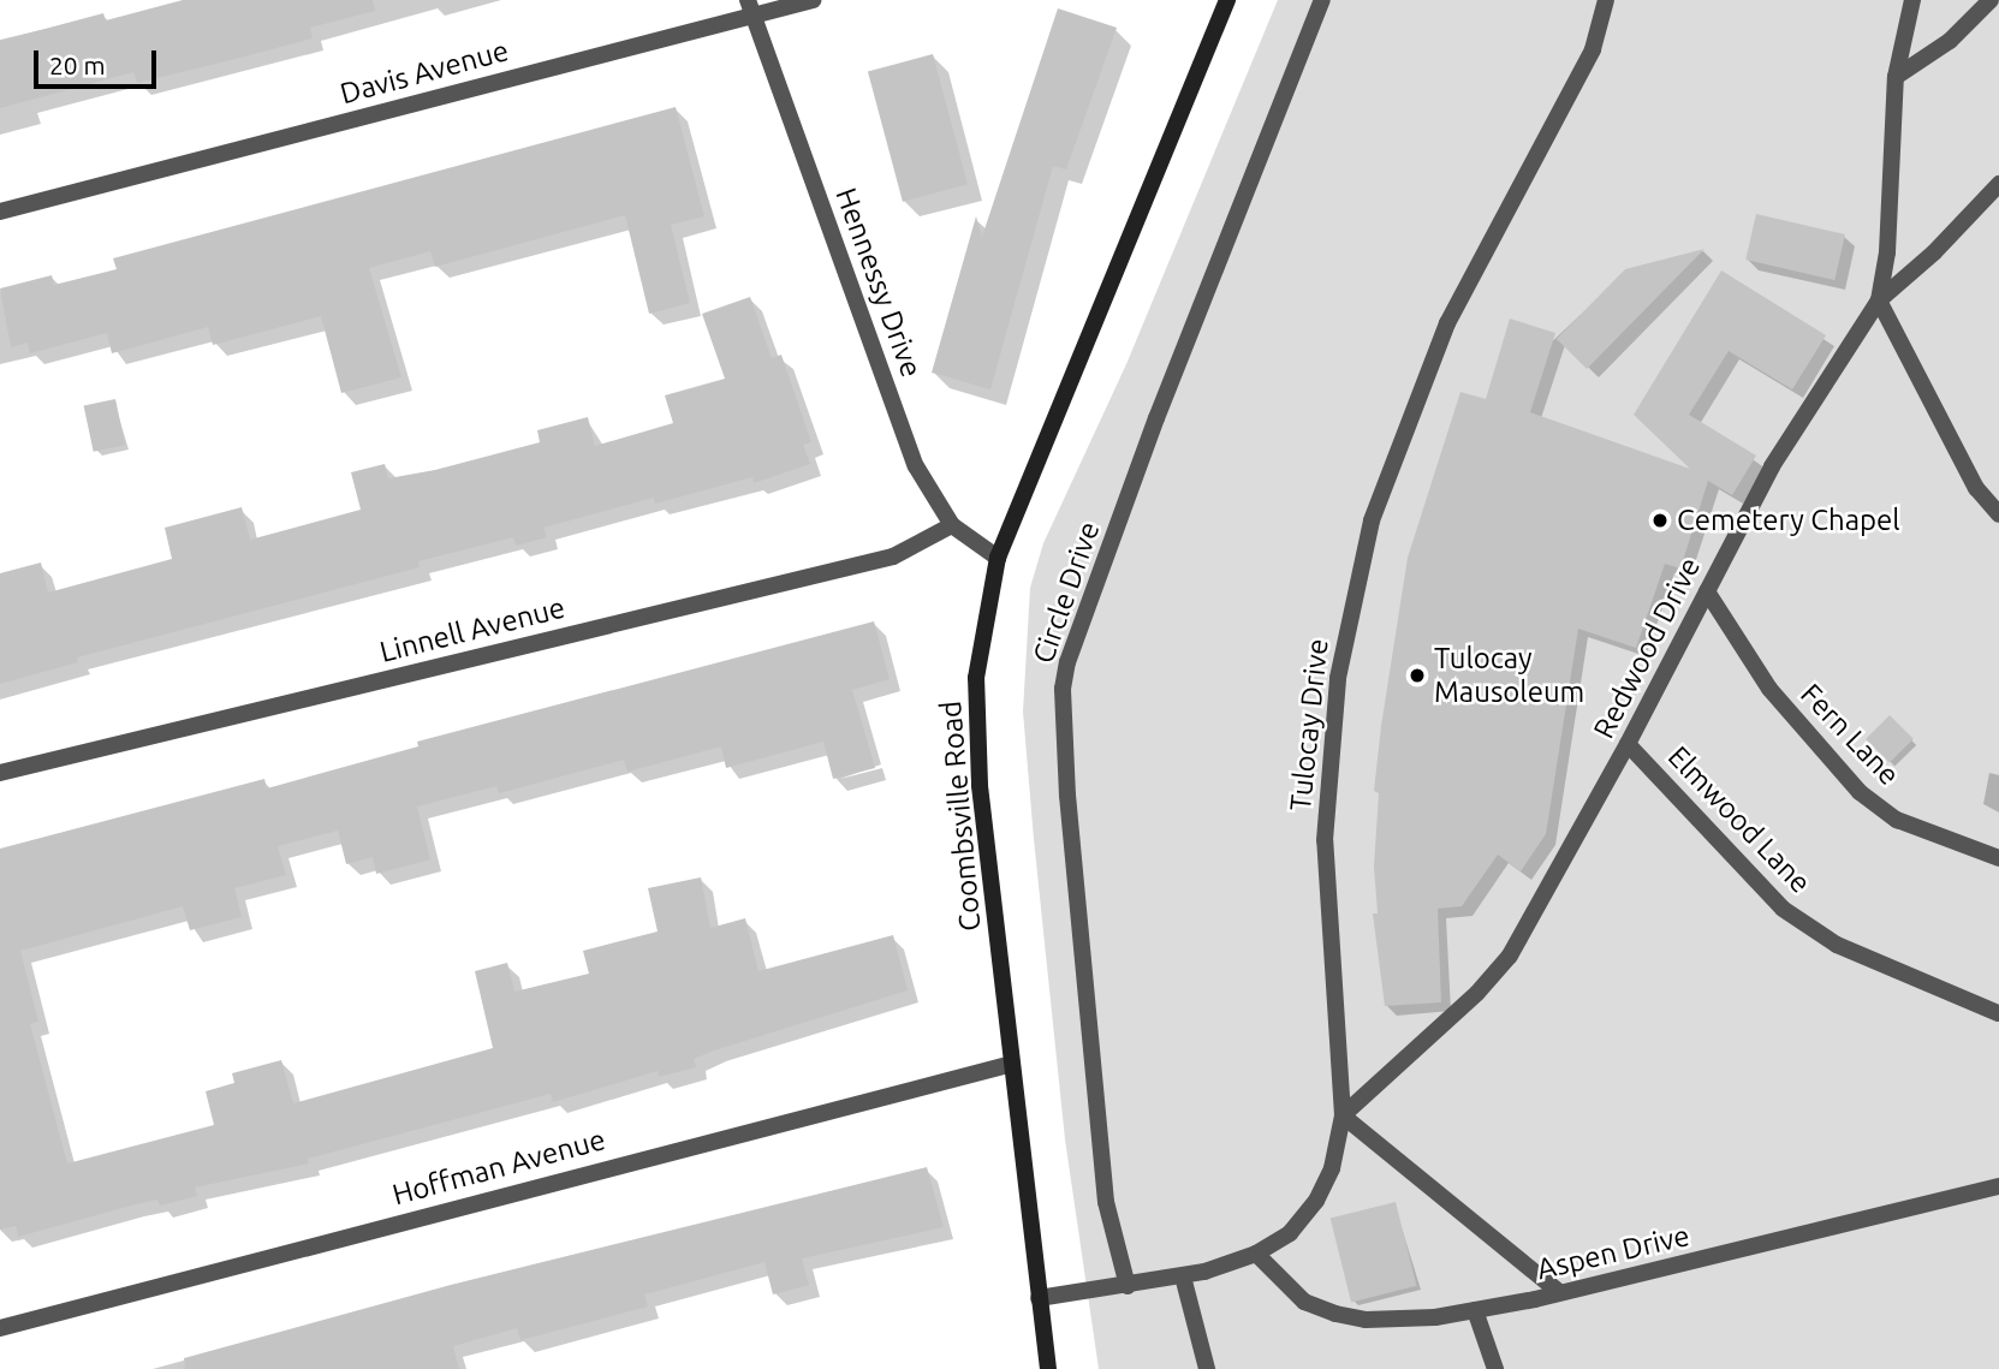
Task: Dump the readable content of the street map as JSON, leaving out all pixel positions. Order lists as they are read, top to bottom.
{
  "streets": {
    "street": [
      "Davis Avenue",
      "Hennessy Drive",
      "Circle Drive",
      "Linnell Avenue",
      "Redwood Drive",
      "Tulocay Drive",
      "Fern Lane",
      "Coombsville Road",
      "Elmwood Lane",
      "Hoffman Avenue",
      "Aspen Drive"
    ]
  },
  "crossings": [
    ["Davis Avenue", "Hennessy Drive"],
    ["Hennessy Drive", "Linnell Avenue"],
    ["Hennessy Drive", "Coombsville Road"],
    ["Circle Drive", "Tulocay Drive"],
    ["Redwood Drive", "Tulocay Drive"],
    ["Redwood Drive", "Fern Lane"],
    ["Redwood Drive", "Elmwood Lane"],
    ["Tulocay Drive", "Coombsville Road"],
    ["Tulocay Drive", "Aspen Drive"],
    ["Coombsville Road", "Hoffman Avenue"]
  ],
  "places": ["Cemetery Chapel", "Tulocay Mausoleum"],
  "scale_bar": "20 m"
}
